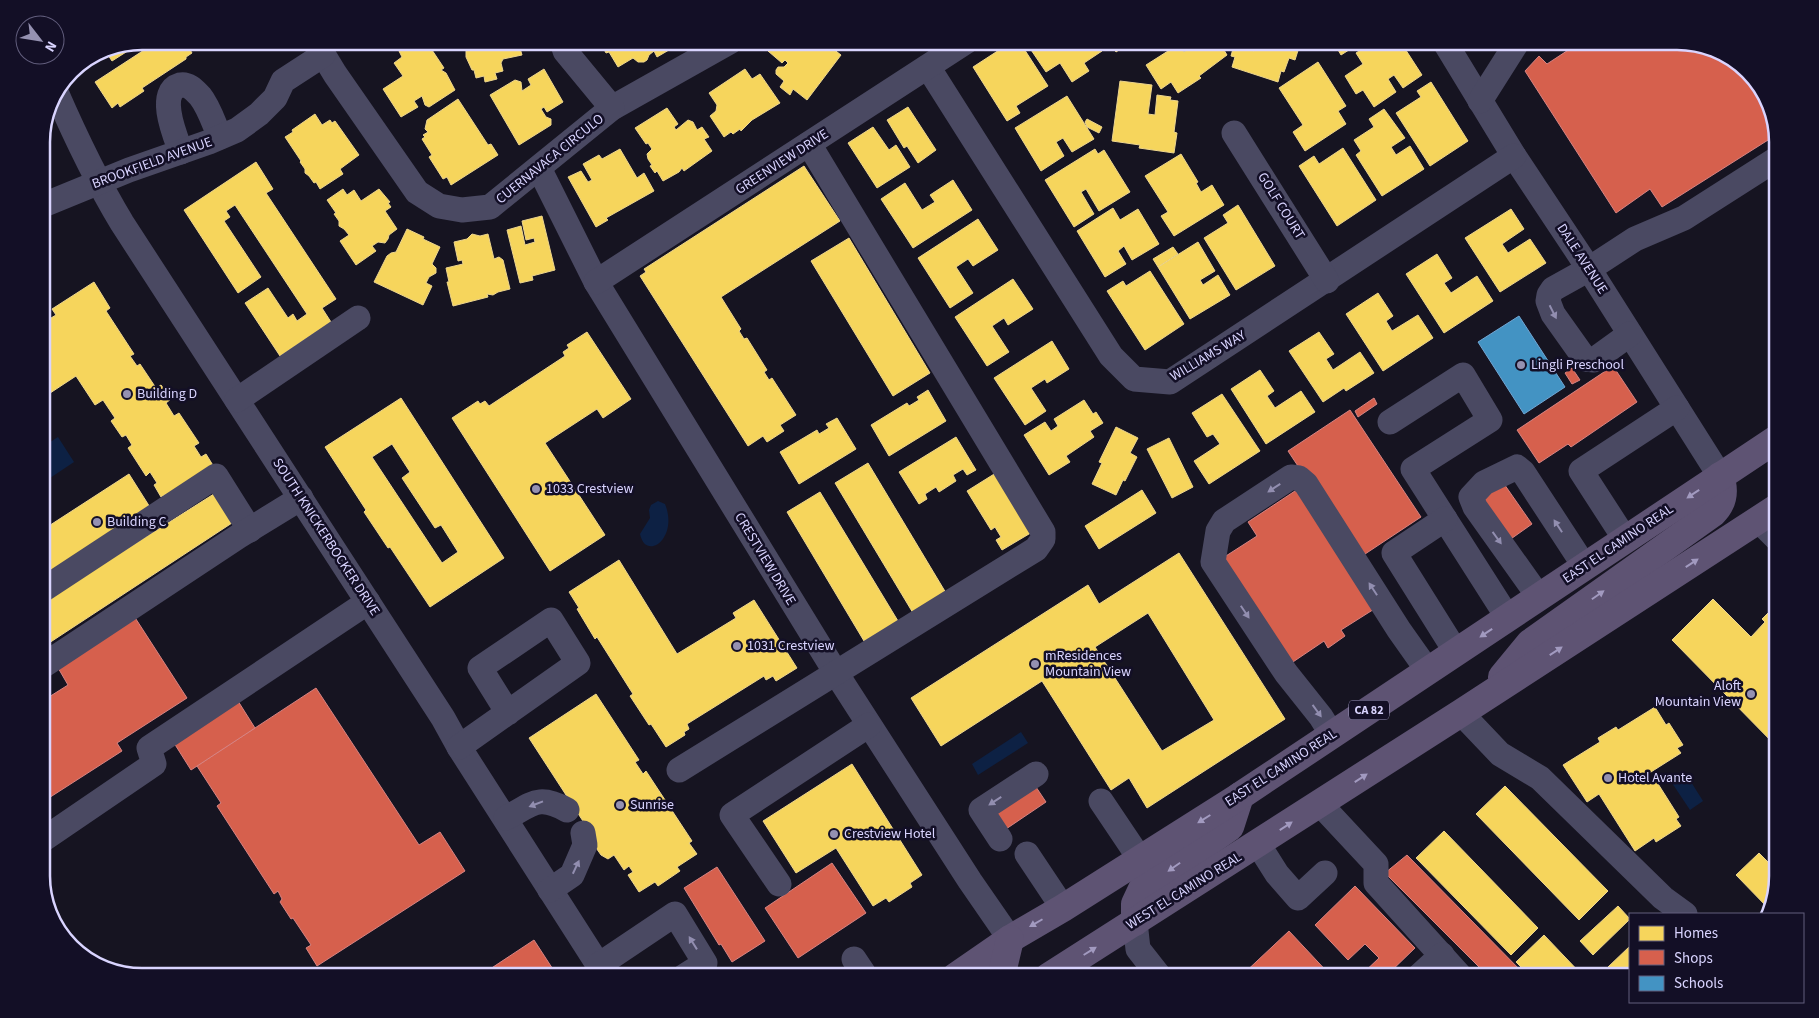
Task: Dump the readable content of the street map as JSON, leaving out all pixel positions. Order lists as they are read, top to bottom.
{
  "streets": {
    "main road": ["EAST EL CAMINO REAL", "CA 82", "WEST EL CAMINO REAL"],
    "street": [
      "CUERNAVACA CIRCULO",
      "GREENVIEW DRIVE",
      "BROOKFIELD AVENUE",
      "GOLF COURT",
      "DALE AVENUE",
      "WILLIAMS WAY",
      "SOUTH KNICKERBOCKER DRIVE",
      "CRESTVIEW DRIVE"
    ]
  },
  "crossings": [
    ["CUERNAVACA CIRCULO", "CRESTVIEW DRIVE"],
    ["GREENVIEW DRIVE", "WILLIAMS WAY"],
    ["GREENVIEW DRIVE", "CRESTVIEW DRIVE"],
    ["BROOKFIELD AVENUE", "SOUTH KNICKERBOCKER DRIVE"],
    ["GOLF COURT", "WILLIAMS WAY"],
    ["DALE AVENUE", "WILLIAMS WAY"],
    ["DALE AVENUE", "EAST EL CAMINO REAL"],
    ["EAST EL CAMINO REAL", "CRESTVIEW DRIVE"]
  ],
  "one_way": ["WEST EL CAMINO REAL"],
  "places": [
    "Lingli Preschool",
    "Building D",
    "1033 Crestview",
    "Building C",
    "1031 Crestview",
    "mResidences Mountain View",
    "Aloft Mountain View",
    "Hotel Avante",
    "Sunrise",
    "Crestview Hotel"
  ],
  "legend": ["Homes", "Shops", "Schools"],
  "north": "bottom right"
}
